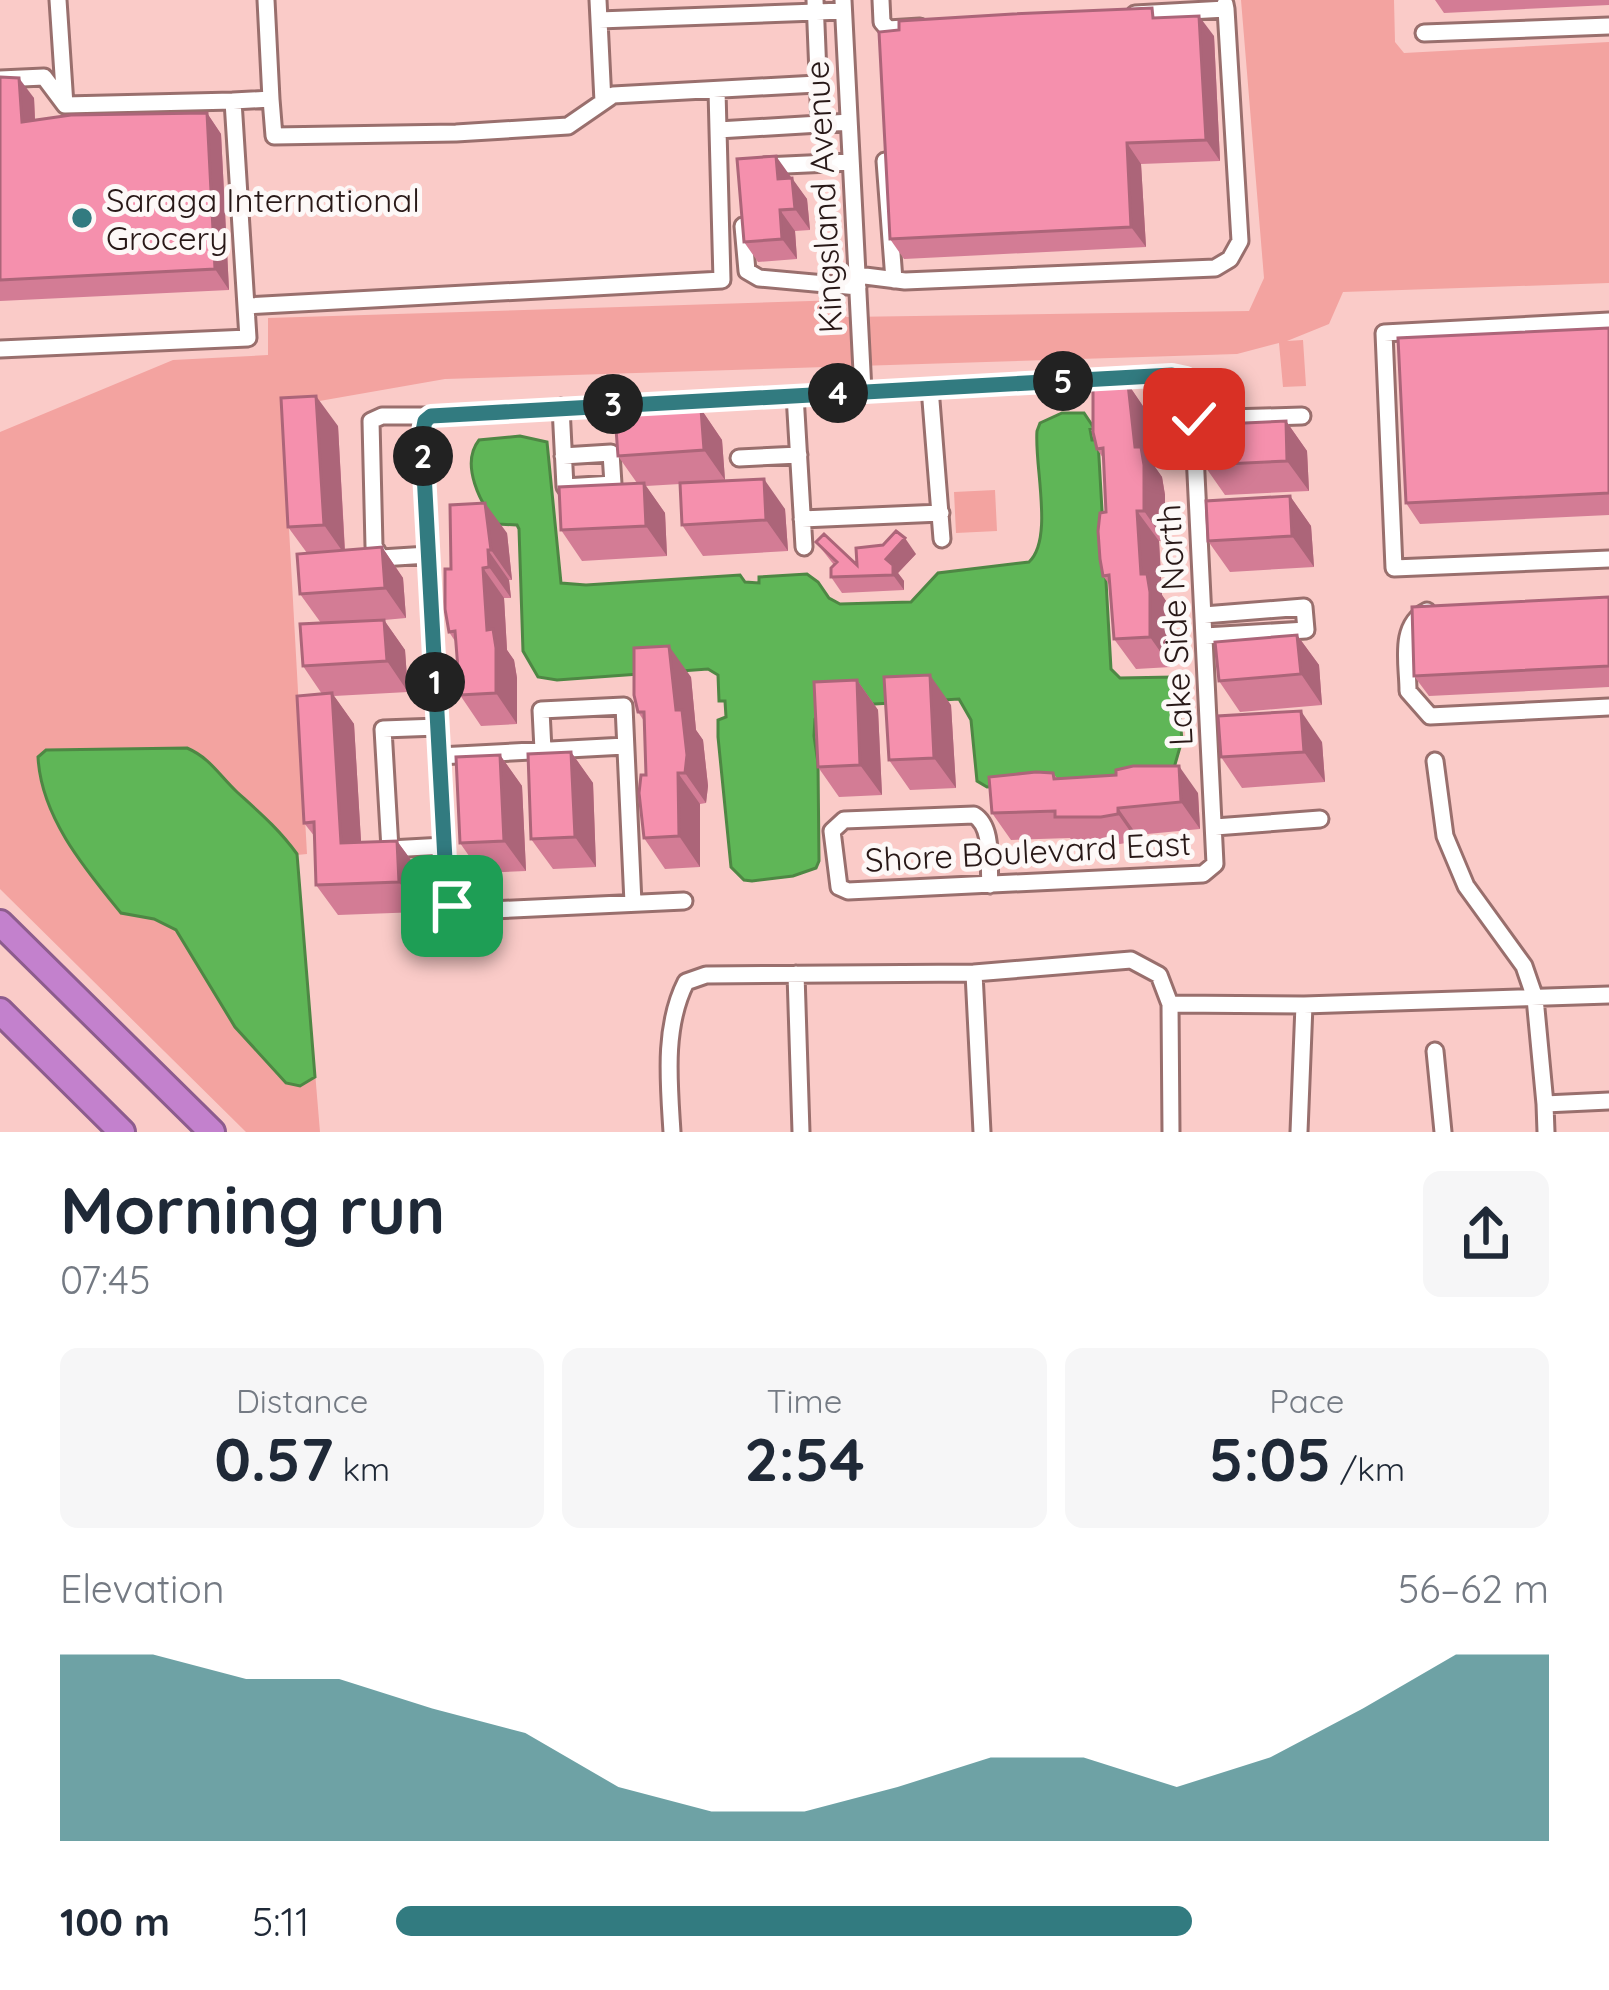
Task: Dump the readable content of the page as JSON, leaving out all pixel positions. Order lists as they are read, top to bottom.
{
  "streets": {
    "street": ["Kingsland Avenue", "Lake Side North", "Shore Boulevard East"]
  },
  "crossings": [
    ["Lake Side North", "Shore Boulevard East"]
  ],
  "places": ["Saraga International Grocery"],
  "page": {
    "pins": [
      "5",
      "4",
      "3",
      "2",
      "1"
    ],
    "heading": ["Morning run", "07:45"],
    "stats": [
      ["Distance", "0.57 km"],
      ["Time", "2:54"],
      ["Pace", "5:05 /km"]
    ],
    "chart": ["Elevation", "56–62 m"],
    "list": [
      {
        "name": "100 m",
        "note": "5:11"
      }
    ]
  }
}
